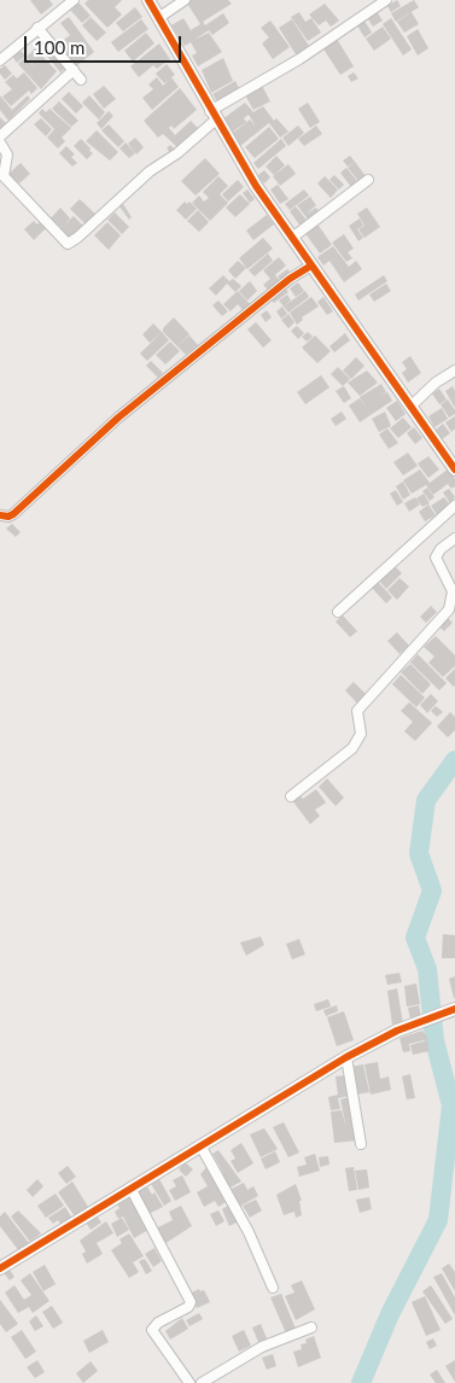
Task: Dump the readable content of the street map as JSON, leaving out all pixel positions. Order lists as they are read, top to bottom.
{
  "scale_bar": "100 m"
}
